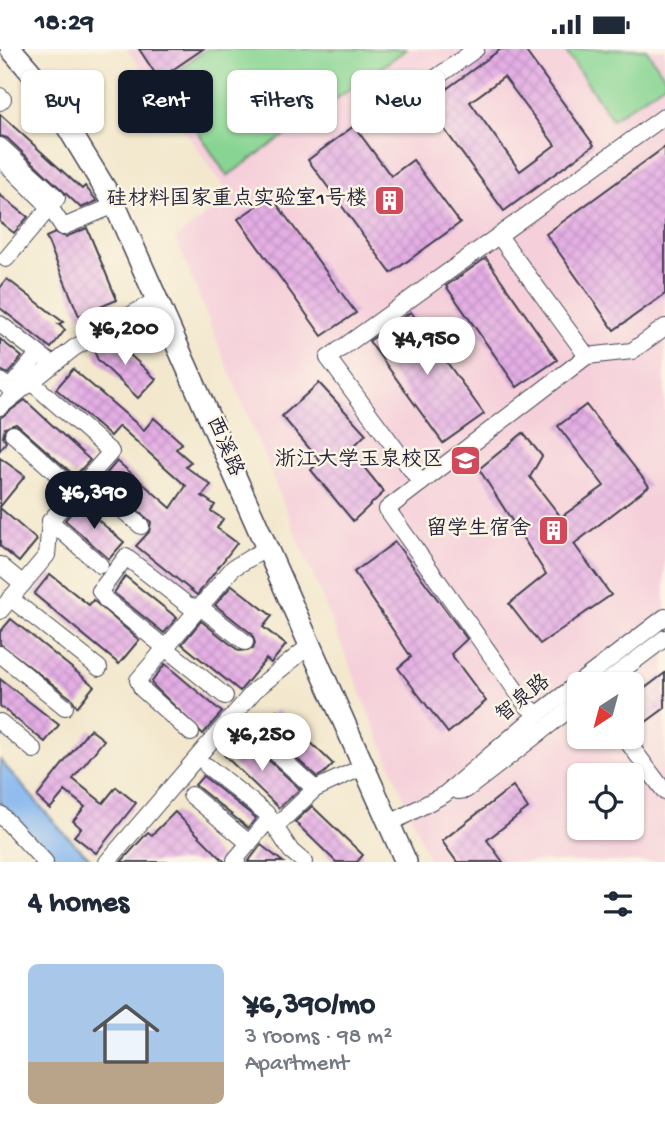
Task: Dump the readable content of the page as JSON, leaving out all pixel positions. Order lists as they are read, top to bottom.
{
  "streets": {
    "main road": ["西溪路"],
    "street": ["智泉路"]
  },
  "crossings": [
    ["西溪路", "智泉路"]
  ],
  "places": {
    "building": ["硅材料国家重点实验室1号楼", "留学生宿舍"],
    "school or university": ["浙江大学玉泉校区"]
  },
  "north": "bottom left",
  "page": {
    "status": "18:29",
    "chip": [
      "Buy",
      "Rent",
      "Filters",
      "New"
    ],
    "price": [
      "¥6,200",
      "¥4,950",
      "¥6,390",
      "¥6,250"
    ],
    "heading": "4 homes",
    "list": [
      {
        "name": "¥6,390/mo",
        "note": "3 rooms · 98 m² · Apartment"
      }
    ]
  }
}
